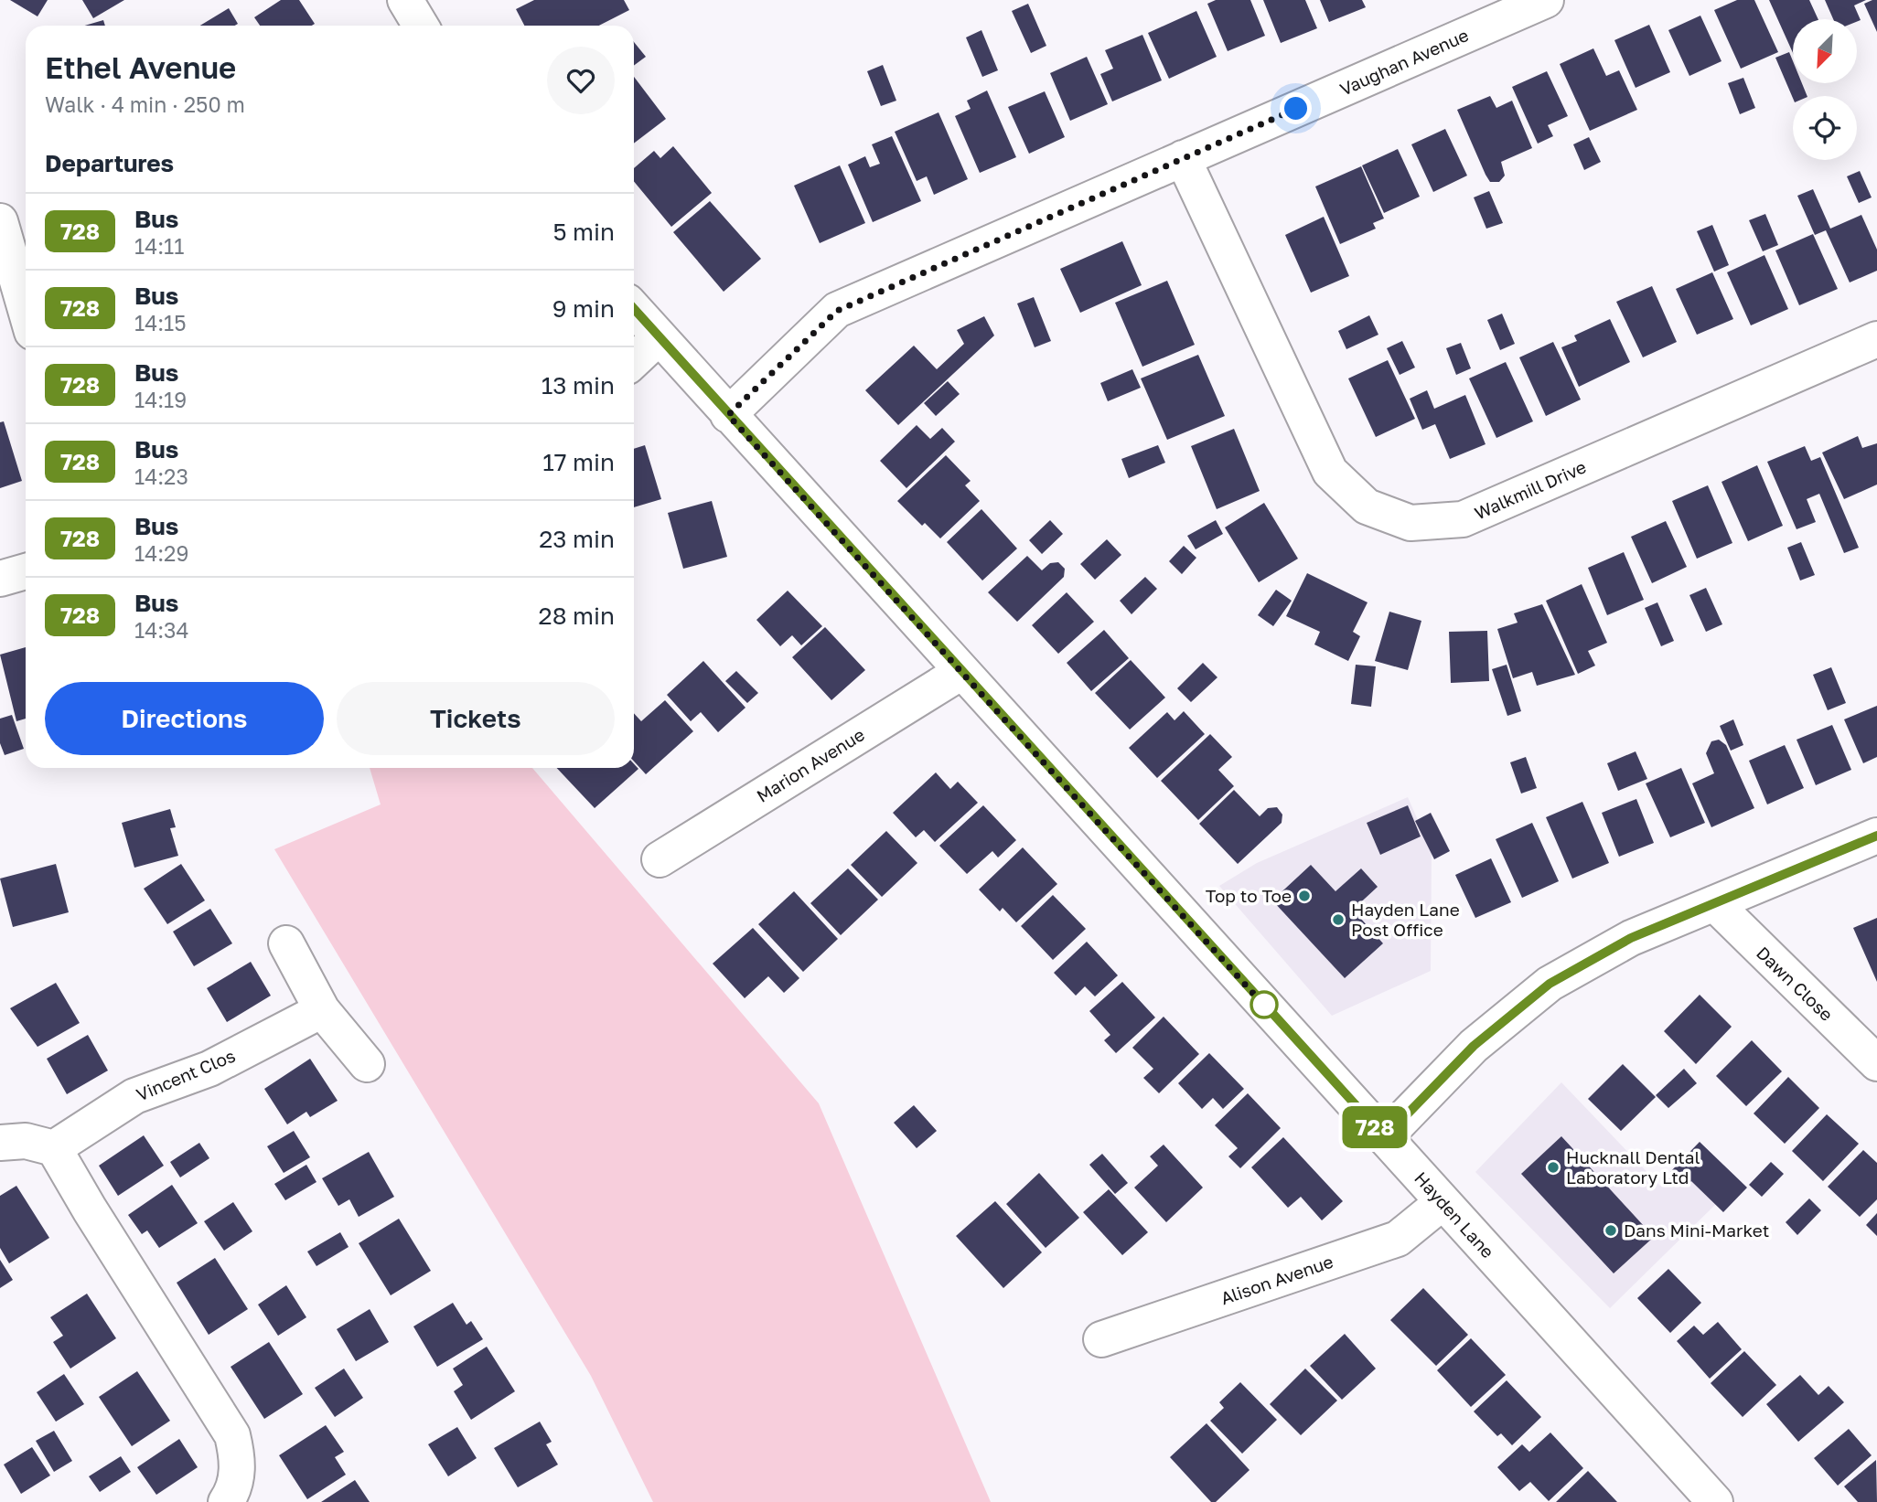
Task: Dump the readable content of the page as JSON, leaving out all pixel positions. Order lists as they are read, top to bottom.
{
  "streets": {
    "street": [
      "Vaughan Avenue",
      "Walkmill Drive",
      "Marion Avenue",
      "Dawn Close",
      "Vincent Clos",
      "Hayden Lane",
      "Alison Avenue"
    ]
  },
  "crossings": [
    ["Vaughan Avenue", "Walkmill Drive"],
    ["Vaughan Avenue", "Hayden Lane"],
    ["Marion Avenue", "Hayden Lane"],
    ["Hayden Lane", "Alison Avenue"]
  ],
  "places": [
    "Top to Toe",
    "Hayden Lane Post Office",
    "Hucknall Dental Laboratory Ltd",
    "Dans Mini-Market"
  ],
  "lines": ["bus line 728"],
  "north": "bottom left",
  "page": {
    "on_map": "728",
    "heading": [
      ["Ethel Avenue", "Walk · 4 min · 250 m"],
      "Departures"
    ],
    "list": [
      {
        "mark": "728",
        "name": "Bus",
        "note": "14:11",
        "value": "5 min"
      },
      {
        "mark": "728",
        "name": "Bus",
        "note": "14:15",
        "value": "9 min"
      },
      {
        "mark": "728",
        "name": "Bus",
        "note": "14:19",
        "value": "13 min"
      },
      {
        "mark": "728",
        "name": "Bus",
        "note": "14:23",
        "value": "17 min"
      },
      {
        "mark": "728",
        "name": "Bus",
        "note": "14:29",
        "value": "23 min"
      },
      {
        "mark": "728",
        "name": "Bus",
        "note": "14:34",
        "value": "28 min"
      }
    ],
    "buttons": ["Directions", "Tickets"]
  }
}
